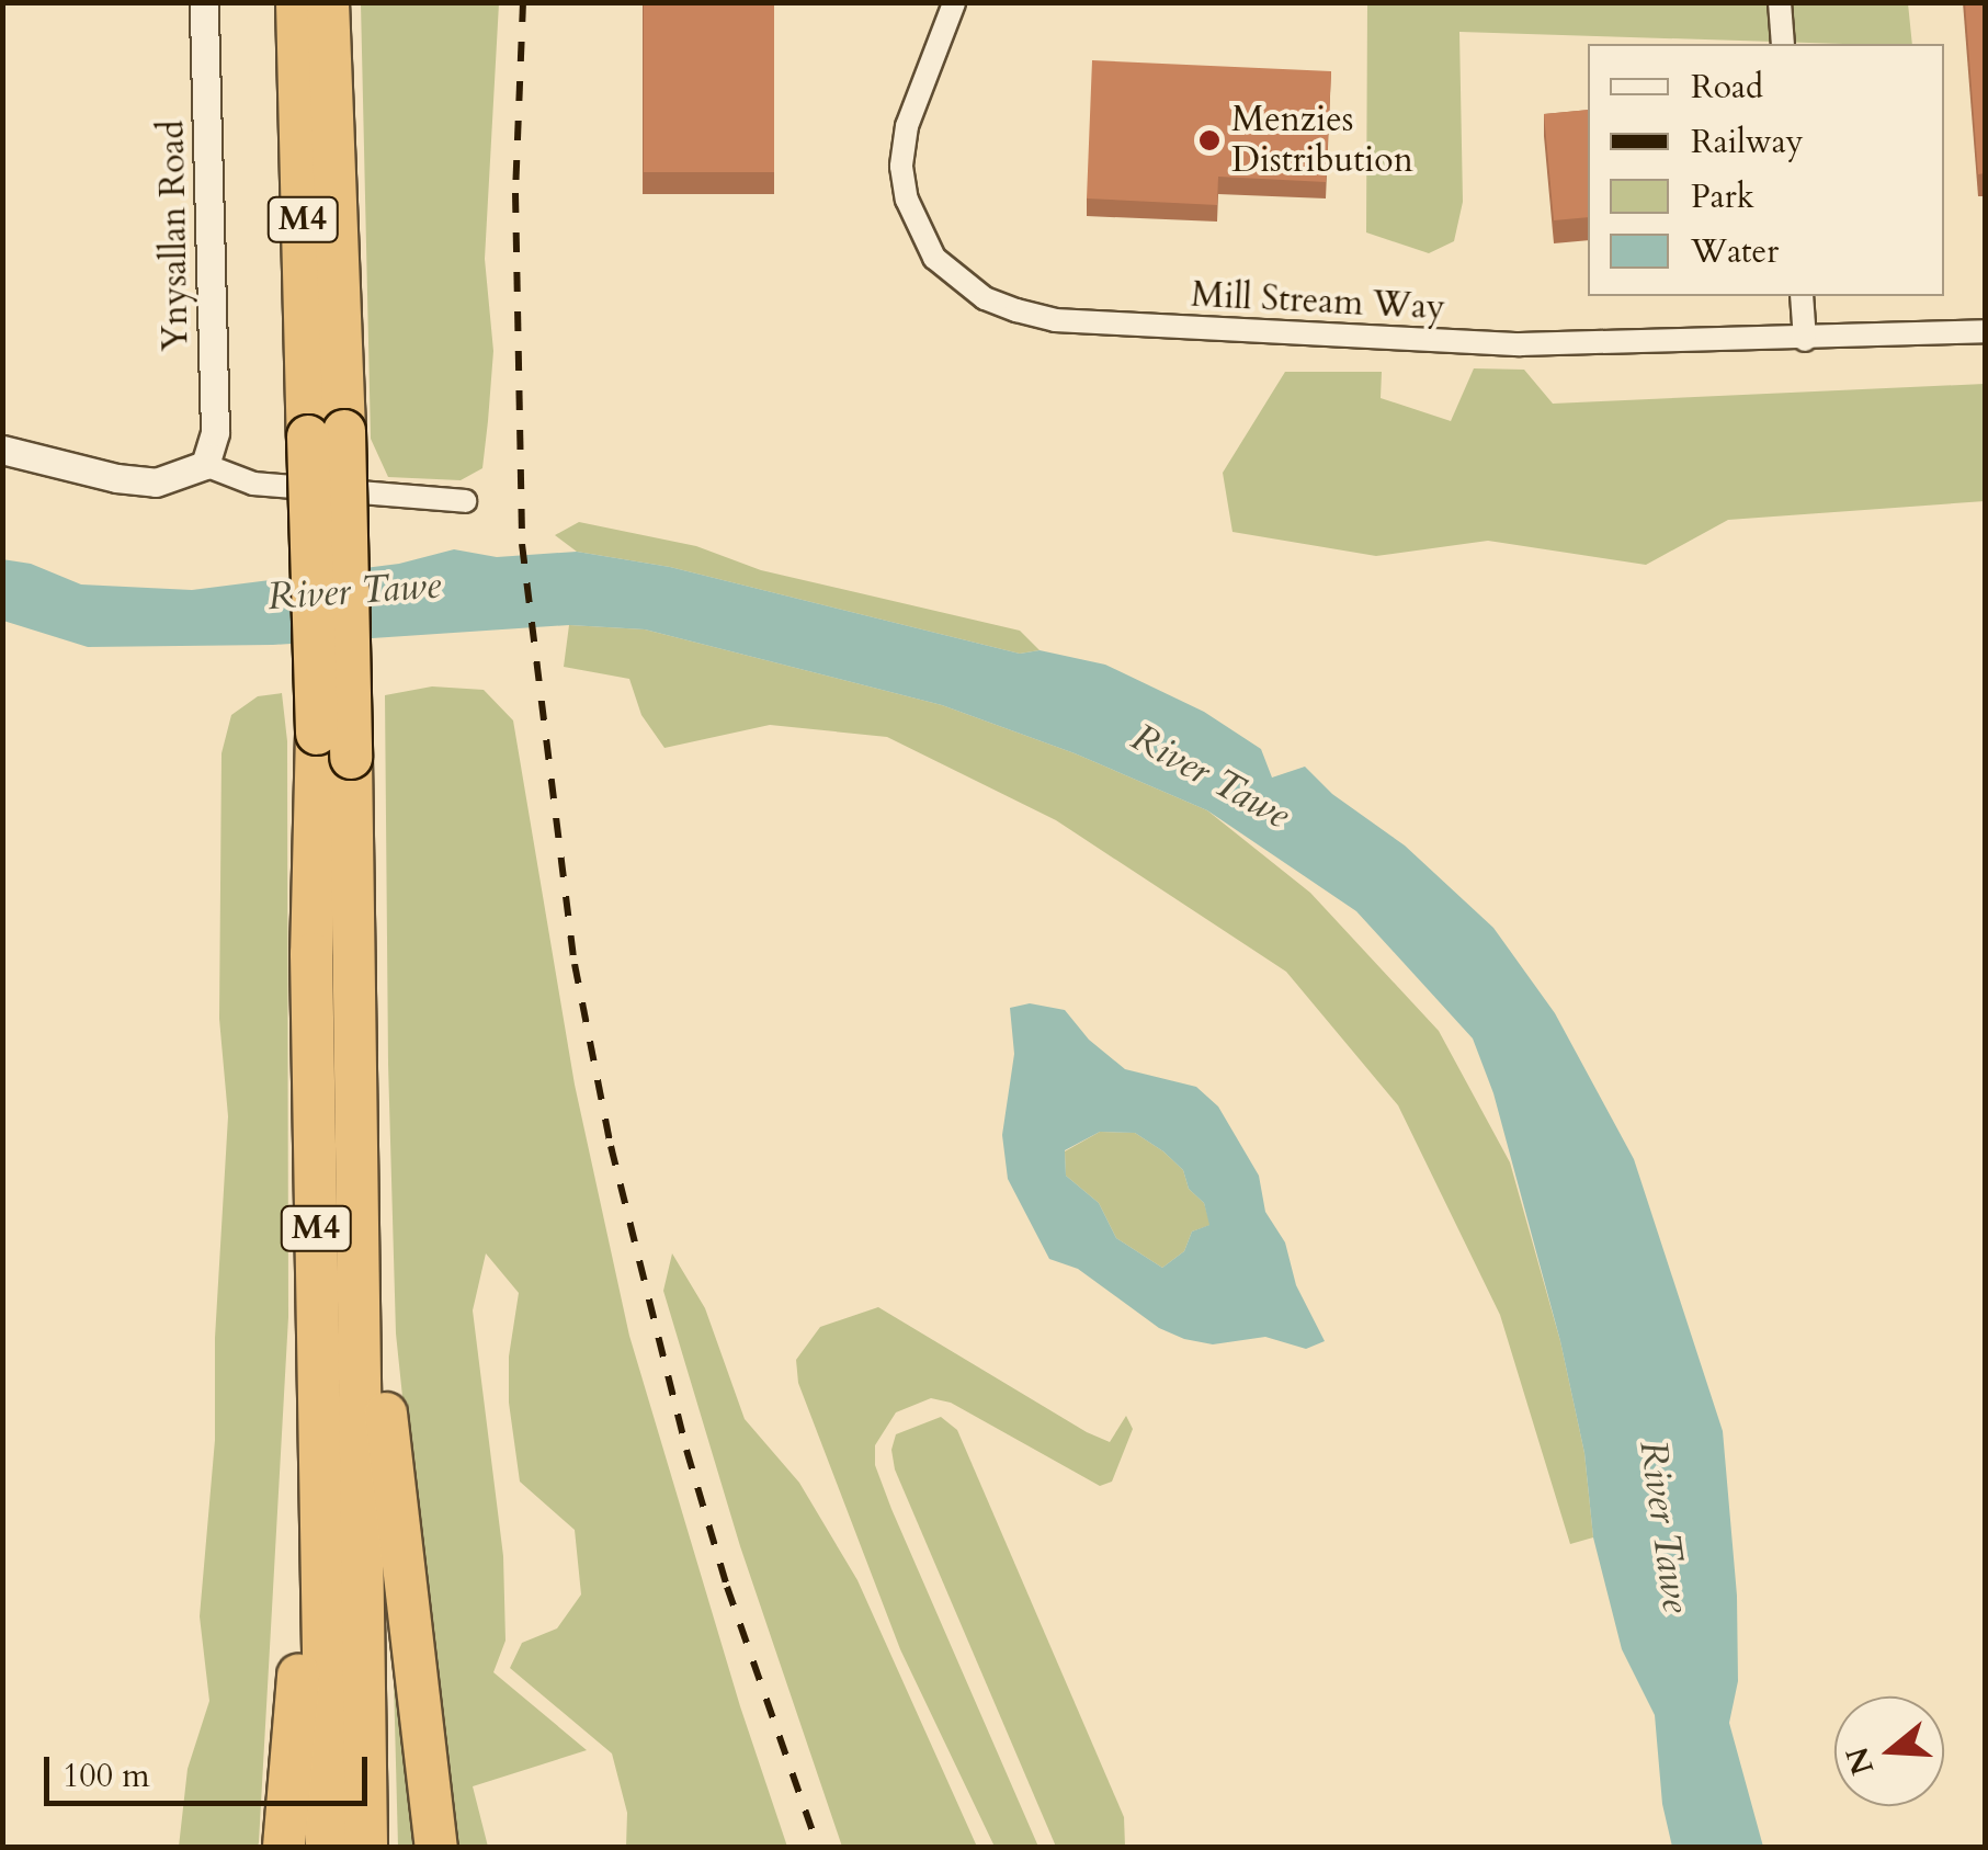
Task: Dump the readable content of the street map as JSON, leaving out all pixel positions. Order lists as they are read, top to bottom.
{
  "streets": {
    "highway": ["M4"],
    "street": ["Ynysallan Road", "Mill Stream Way"]
  },
  "water": ["River Tawe"],
  "places": ["Menzies Distribution"],
  "legend": [
    "Road",
    "Railway",
    "Park",
    "Water"
  ],
  "scale_bar": "100 m",
  "north": "left"
}
